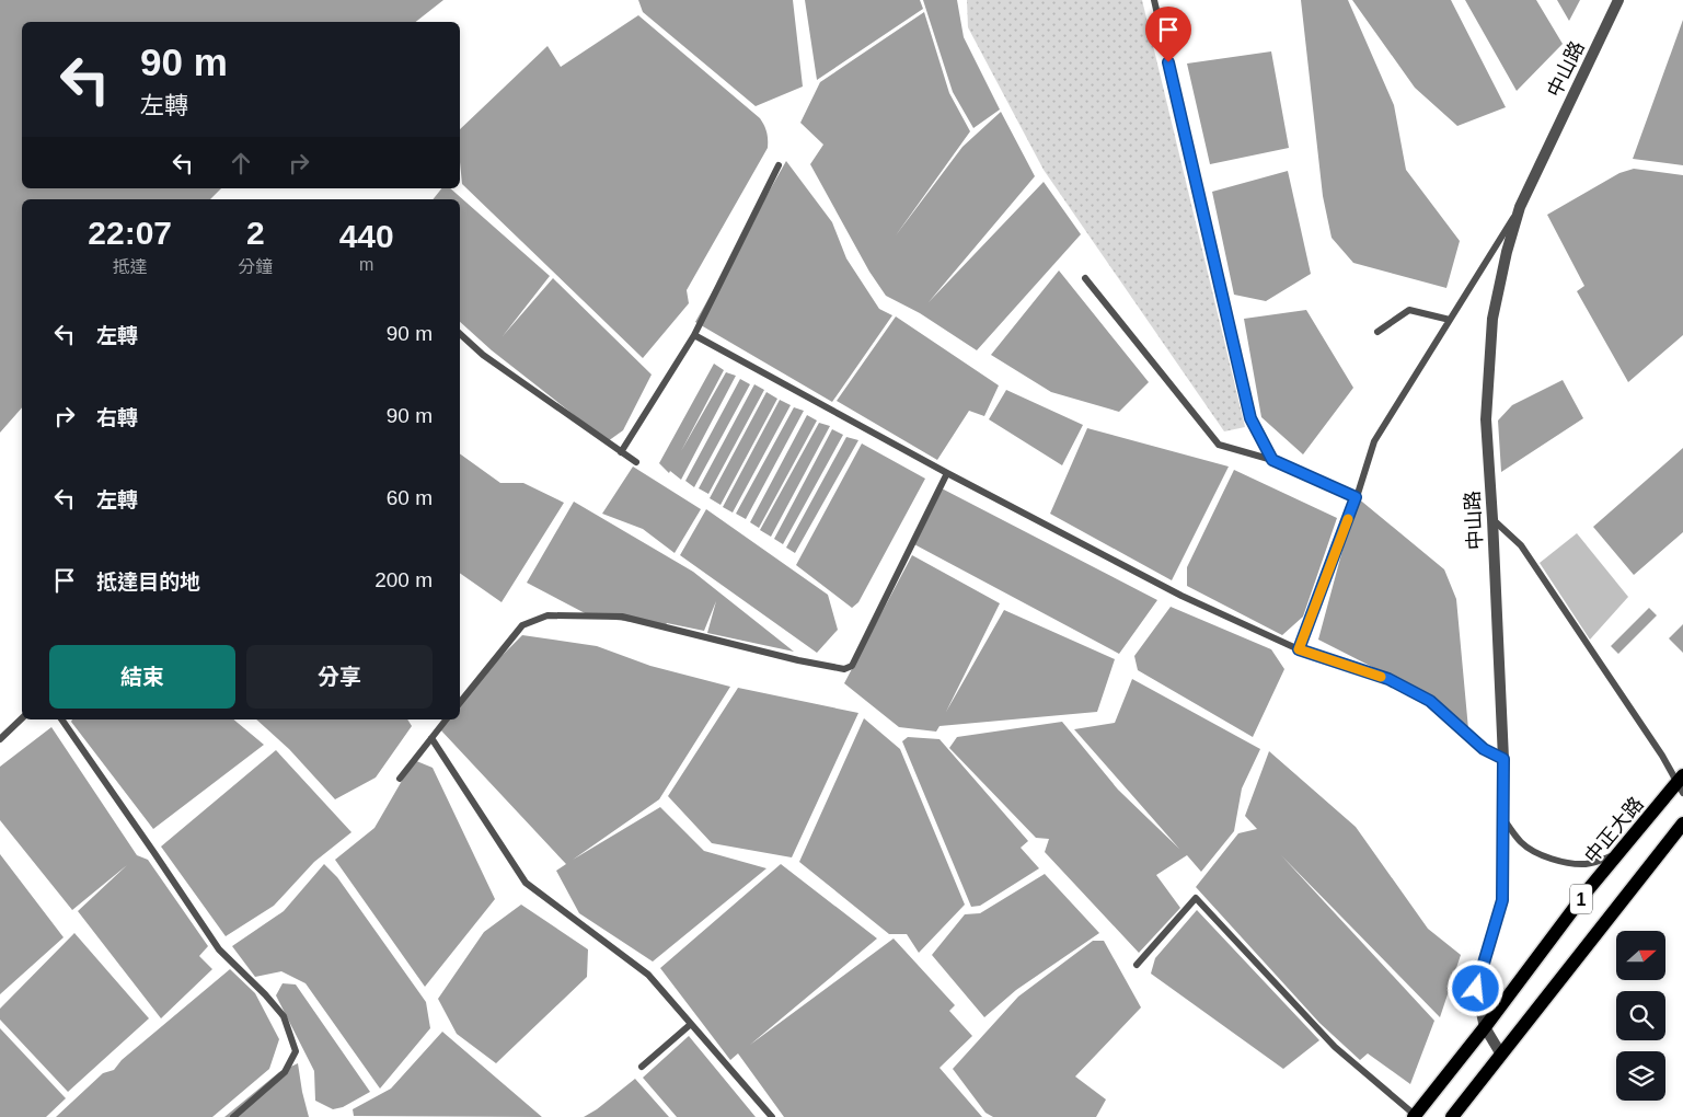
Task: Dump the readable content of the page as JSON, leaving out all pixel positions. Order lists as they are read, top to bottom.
{
  "streets": {
    "main road": ["中正大路", "1"],
    "street": ["中山路"]
  },
  "crossings": [
    ["中山路", "中正大路"],
    ["中山路", "1"]
  ],
  "north": "right",
  "page": {
    "turn": ["90 m", "左轉"],
    "eta": [
      "22:07",
      "抵達",
      "2",
      "分鐘",
      "440",
      "m"
    ],
    "list": [
      {
        "name": "左轉",
        "value": "90 m"
      },
      {
        "name": "右轉",
        "value": "90 m"
      },
      {
        "name": "左轉",
        "value": "60 m"
      },
      {
        "name": "抵達目的地",
        "value": "200 m"
      }
    ],
    "buttons": ["結束", "分享"]
  }
}
